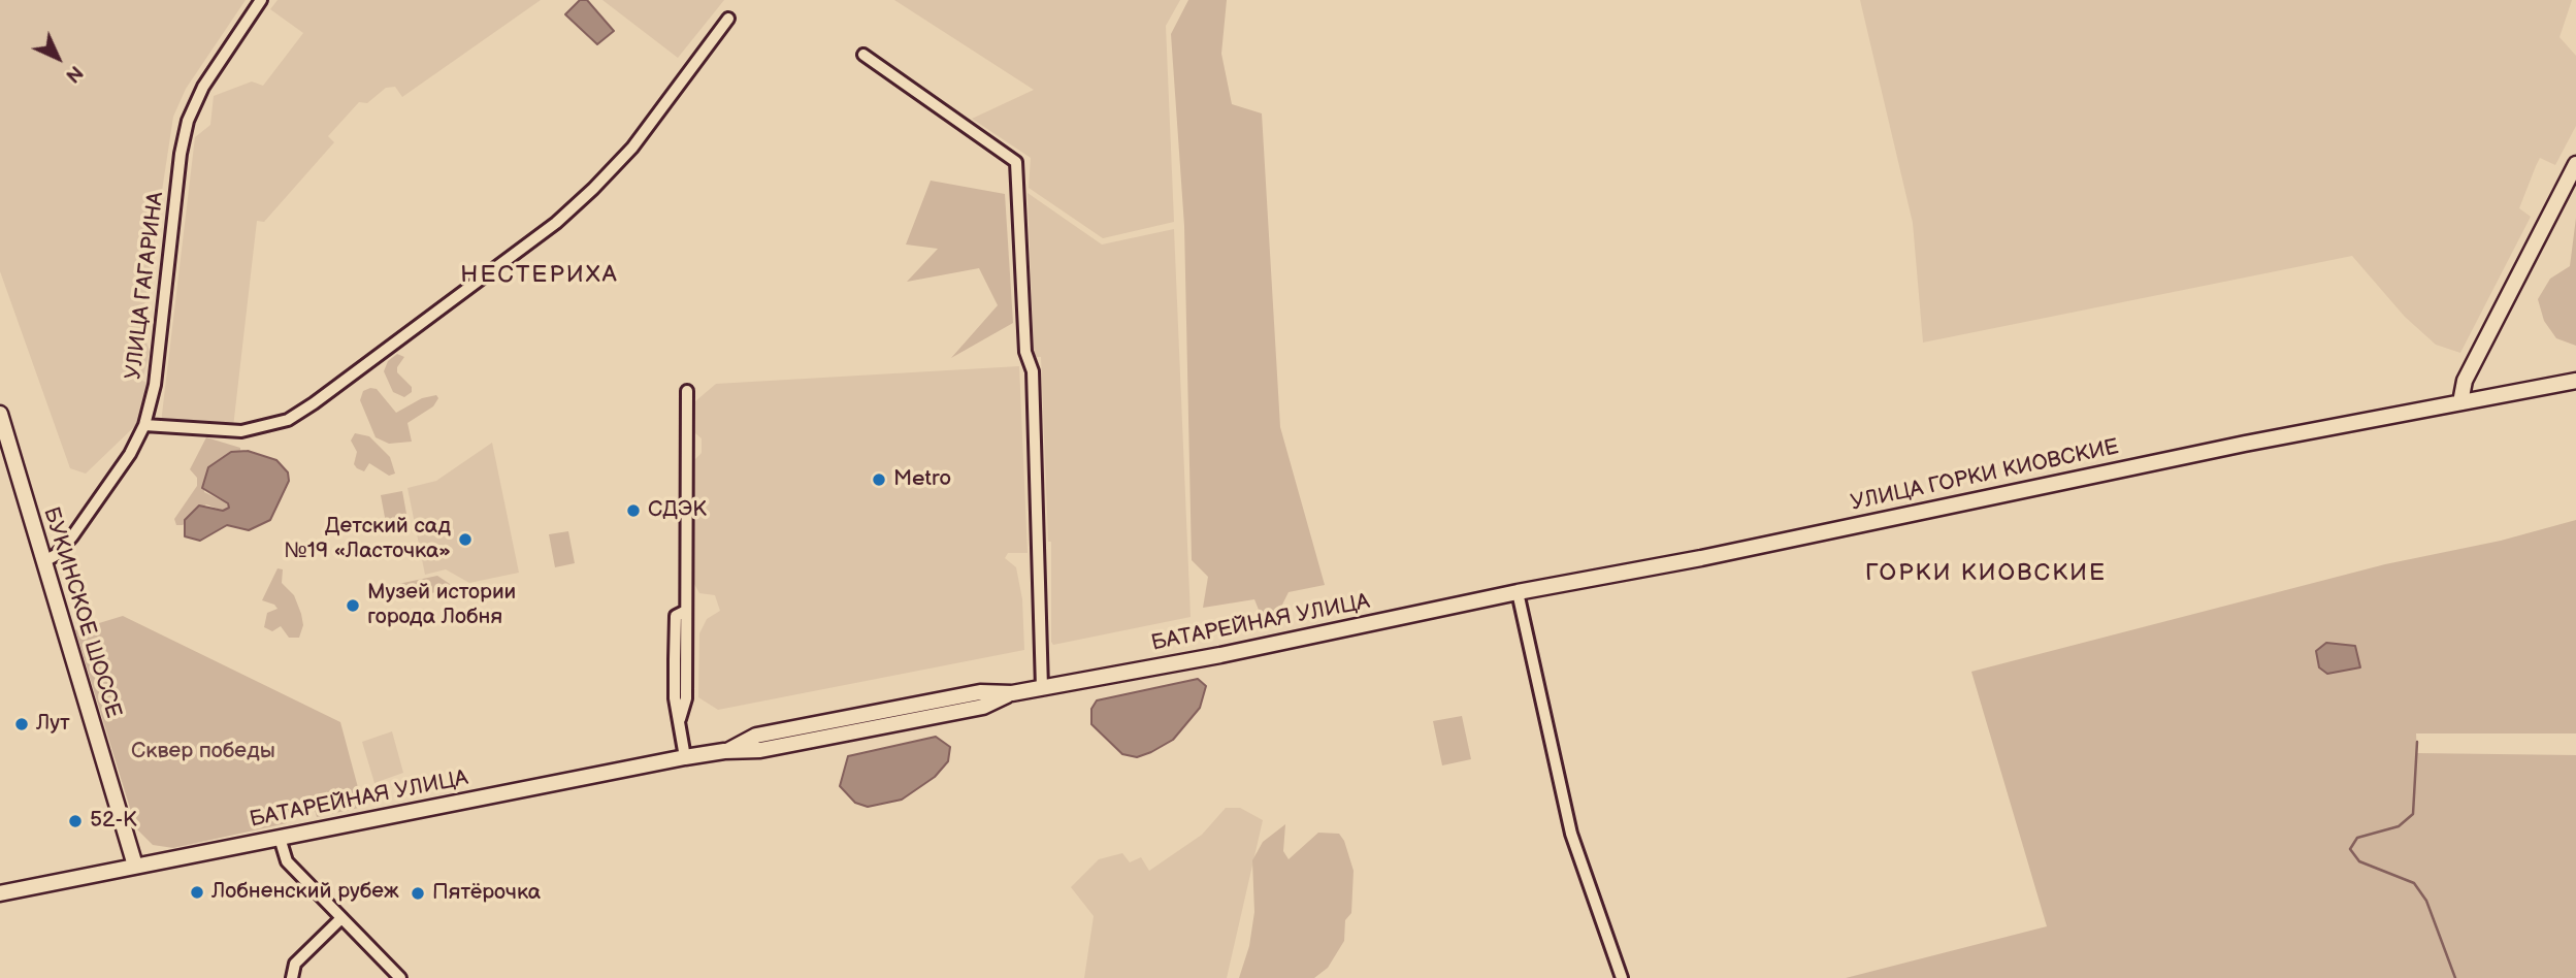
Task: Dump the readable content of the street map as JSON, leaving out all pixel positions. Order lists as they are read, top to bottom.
{
  "streets": {
    "main road": ["УЛИЦА ГОРКИ КИОВСКИЕ", "БУКИНСКОЕ ШОССЕ", "БАТАРЕЙНАЯ УЛИЦА"],
    "street": ["УЛИЦА ГАГАРИНА"]
  },
  "crossings": [
    ["УЛИЦА ГАГАРИНА", "БУКИНСКОЕ ШОССЕ"],
    ["УЛИЦА ГОРКИ КИОВСКИЕ", "БАТАРЕЙНАЯ УЛИЦА"],
    ["БУКИНСКОЕ ШОССЕ", "БАТАРЕЙНАЯ УЛИЦА"]
  ],
  "districts": ["НЕСТЕРИХА", "ГОРКИ КИОВСКИЕ"],
  "parks": ["Сквер победы"],
  "places": [
    "Metro",
    "СДЭК",
    "Детский сад №19 «Ласточка»",
    "Музей истории города Лобня",
    "Лут",
    "52-К",
    "Лобненский рубеж",
    "Пятёрочка"
  ],
  "north": "bottom right"
}
